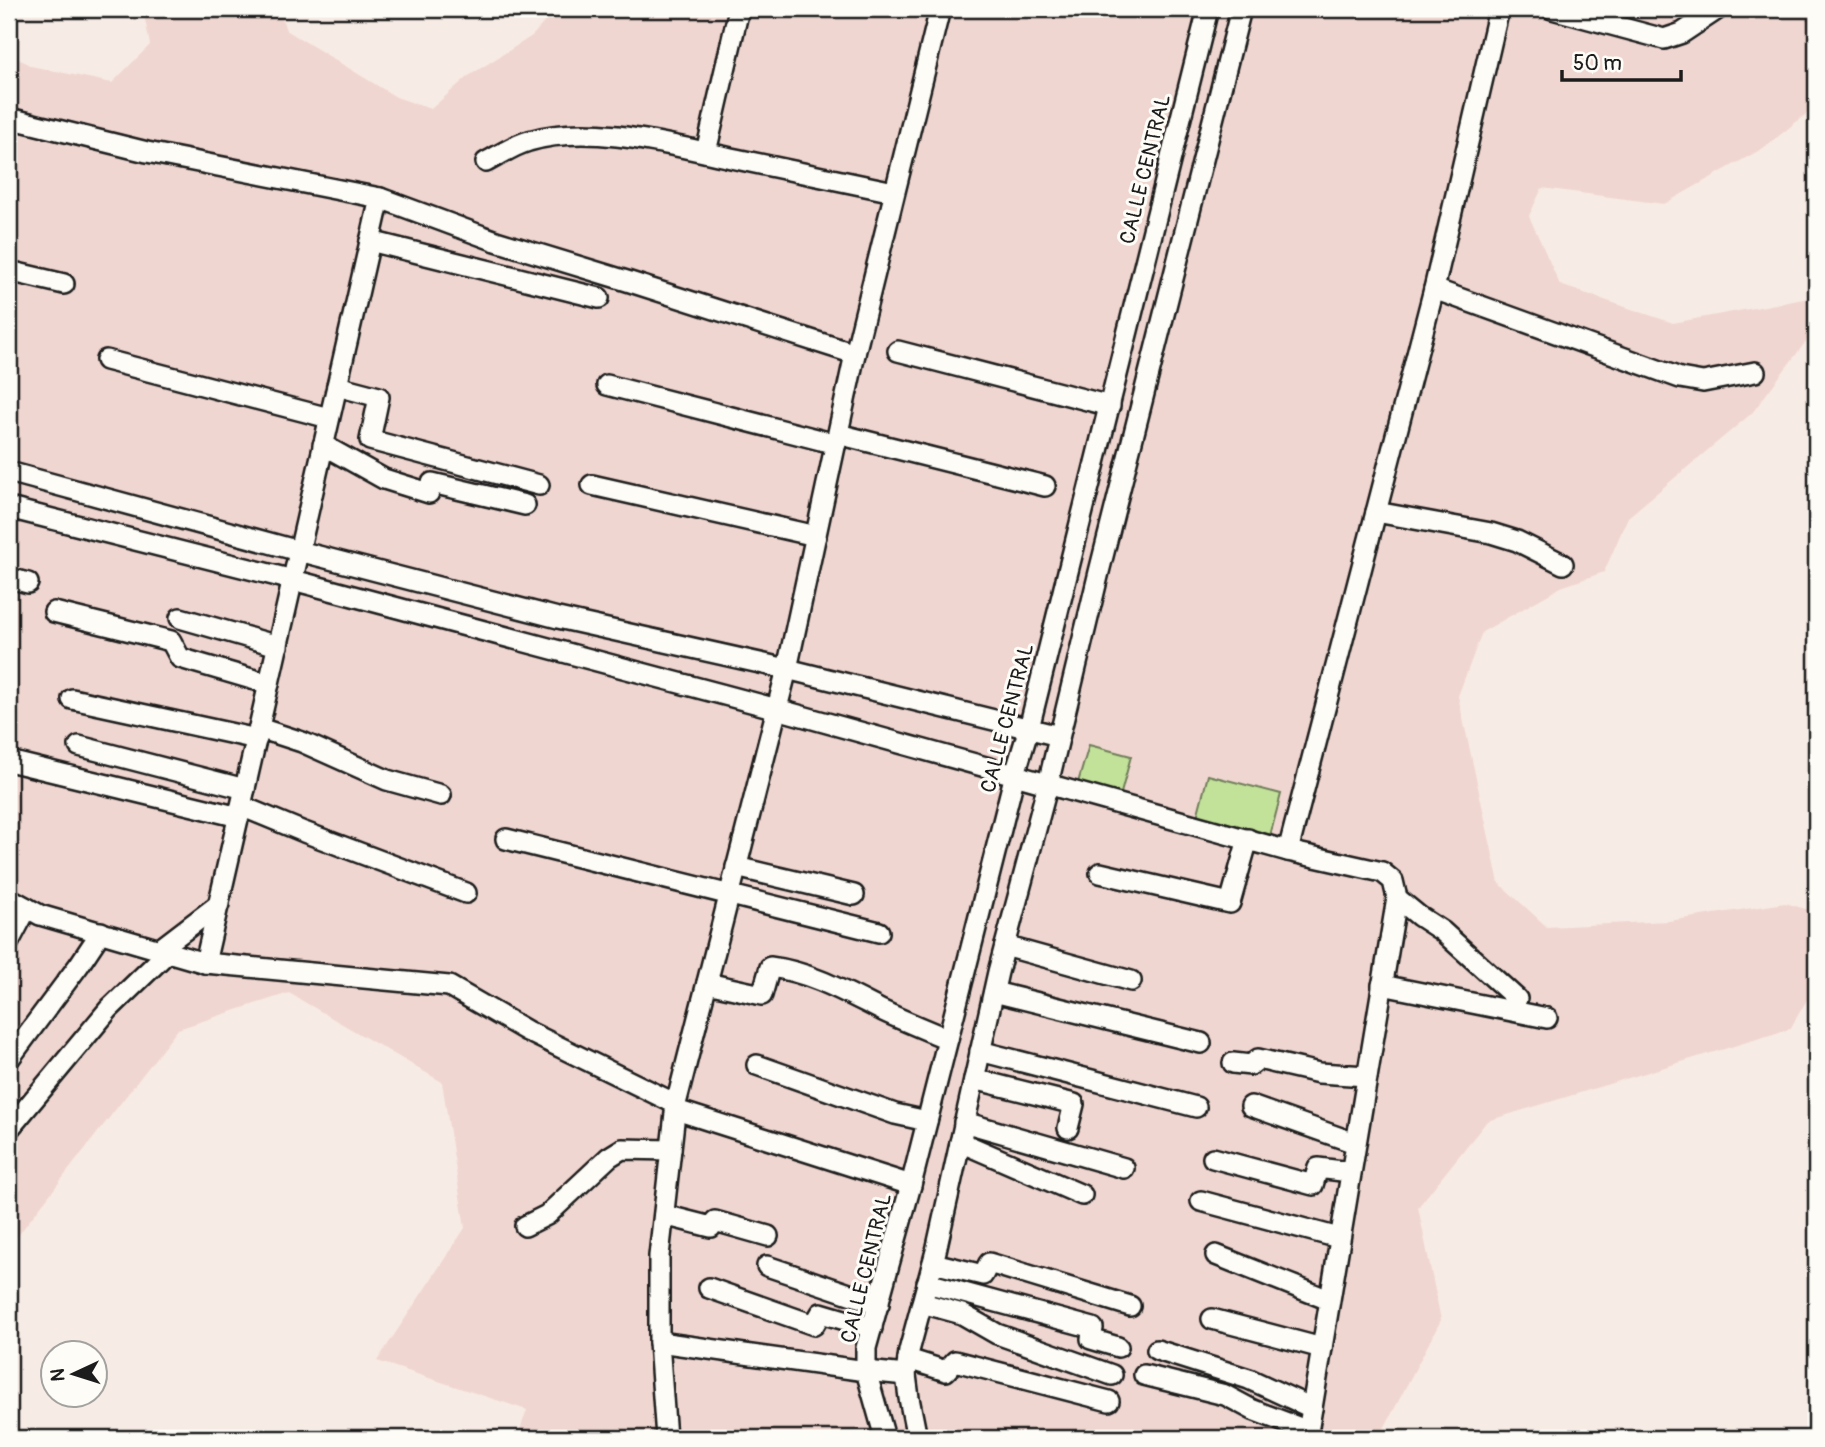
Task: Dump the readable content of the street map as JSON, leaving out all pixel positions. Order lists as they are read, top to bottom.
{
  "streets": {
    "street": ["CALLE CENTRAL"]
  },
  "scale_bar": "50 m",
  "north": "left"
}
